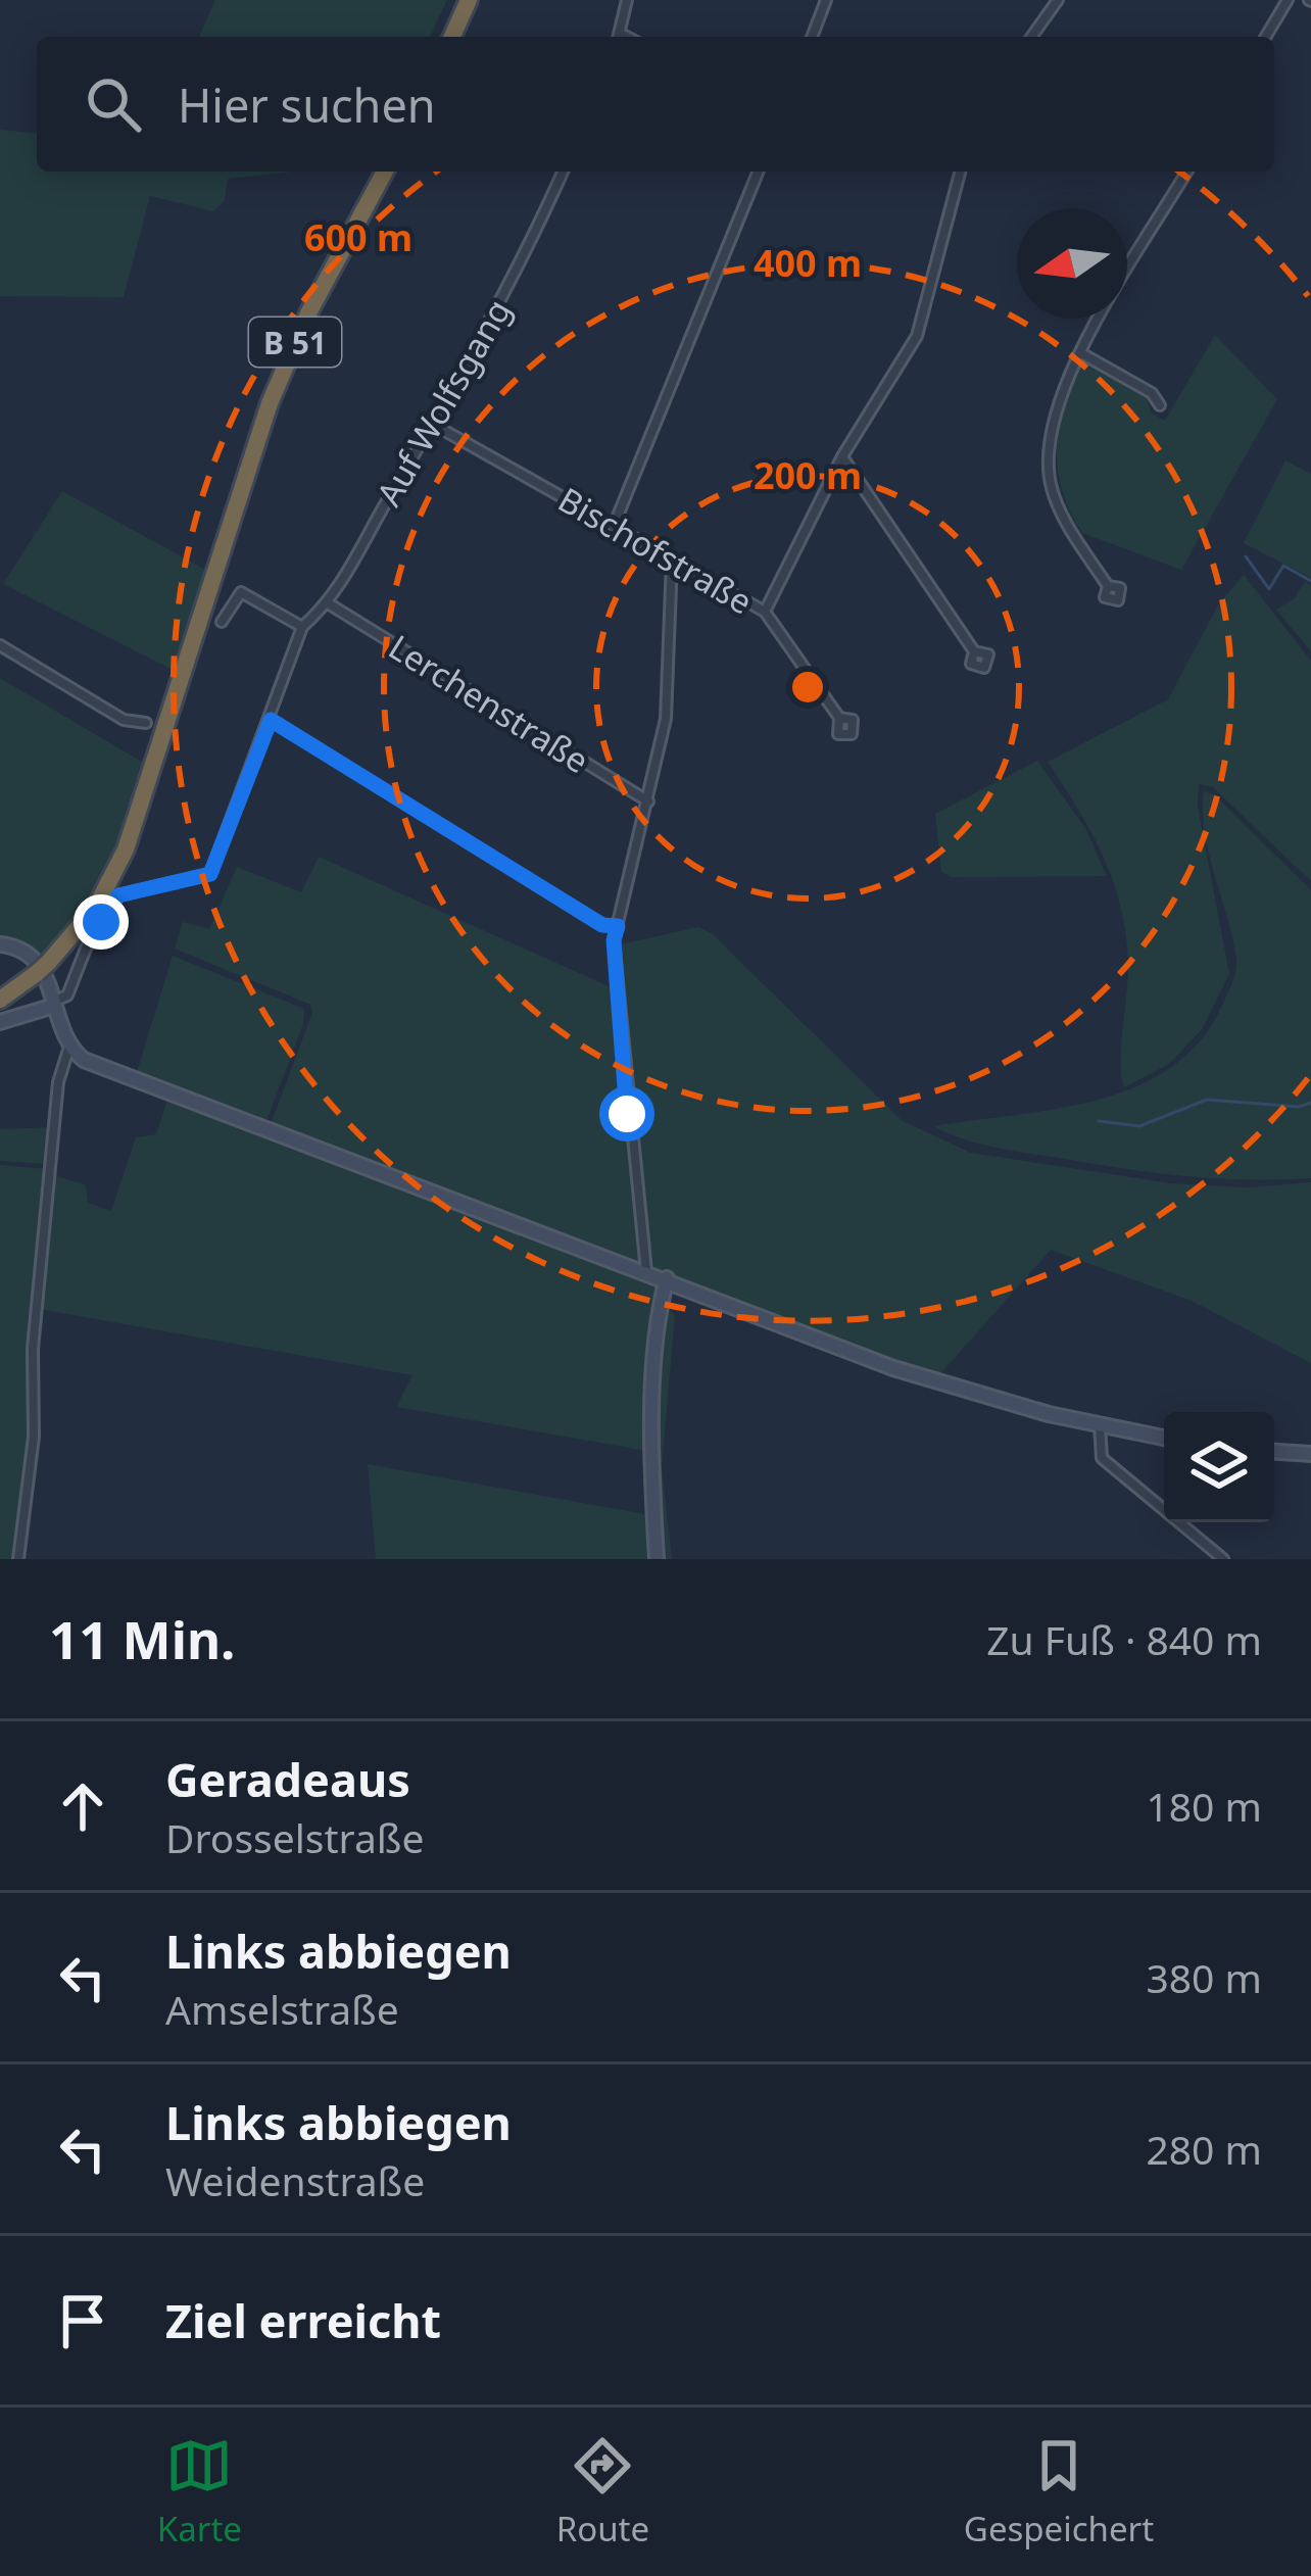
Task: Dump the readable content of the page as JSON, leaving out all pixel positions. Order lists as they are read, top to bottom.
{
  "streets": {
    "highway": ["B 51"],
    "street": ["Auf Wolfsgang", "Bischofstraße", "Lerchenstraße"]
  },
  "crossings": [
    ["Auf Wolfsgang", "Bischofstraße"],
    ["Auf Wolfsgang", "Lerchenstraße"]
  ],
  "north": "left",
  "page": {
    "search": "Hier suchen",
    "heading": ["11 Min.", "Zu Fuß · 840 m"],
    "list": [
      ["Geradeaus", "Drosselstraße", "180 m"],
      ["Links abbiegen", "Amselstraße", "380 m"],
      ["Links abbiegen", "Weidenstraße", "280 m"],
      "Ziel erreicht"
    ],
    "nav": ["Karte", "Route", "Gespeichert"]
  },
  "rings": ["600 m", "400 m", "200 m"]
}
